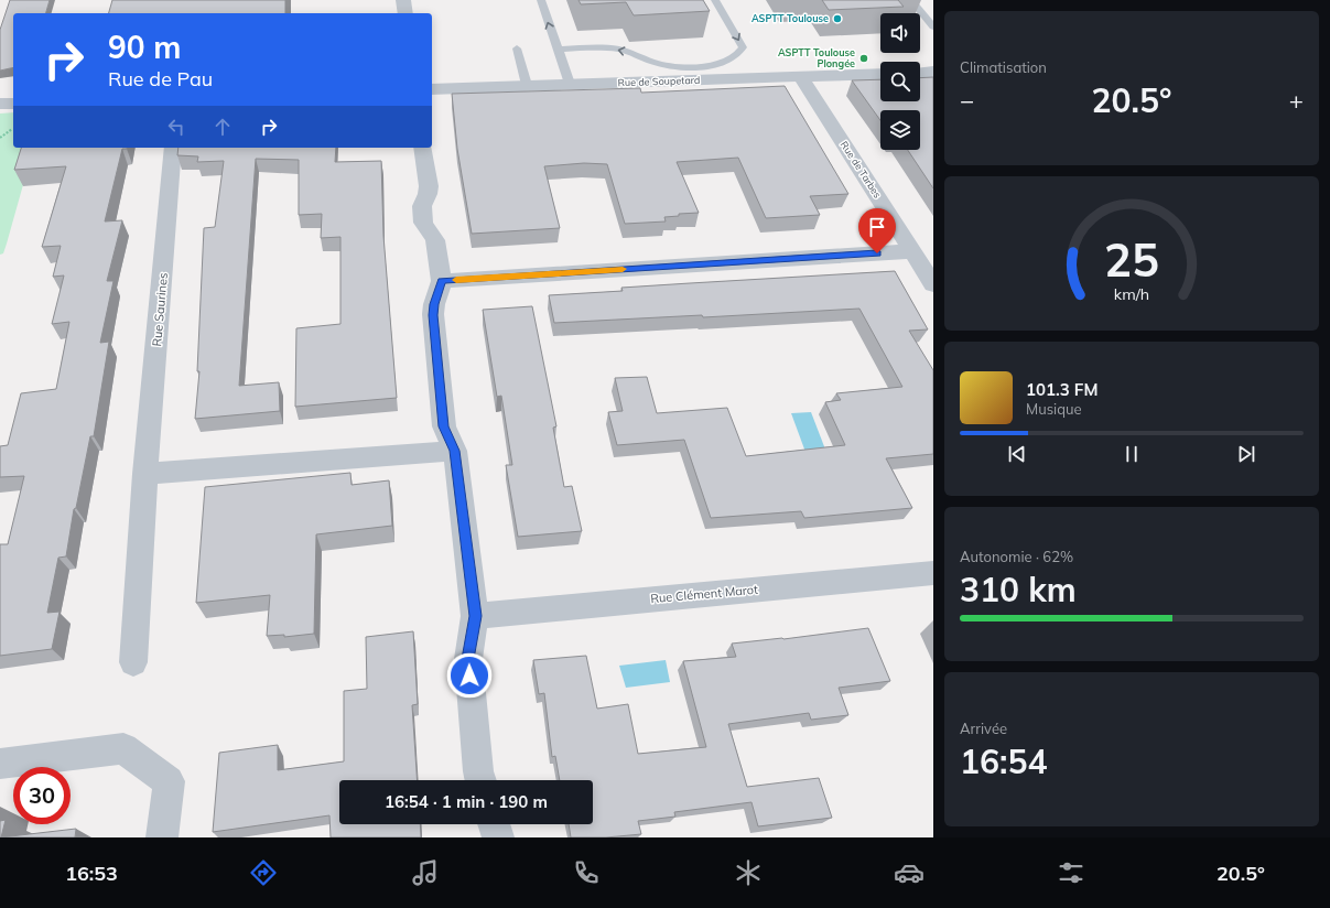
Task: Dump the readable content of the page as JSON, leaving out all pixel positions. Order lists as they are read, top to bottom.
{
  "streets": {
    "street": [
      "Rue de Soupetard",
      "Rue de Tarbes",
      "Rue Saurines",
      "Rue Clément Marot"
    ]
  },
  "crossings": [
    ["Rue de Soupetard", "Rue de Tarbes"]
  ],
  "places": ["ASPTT Toulouse", "ASPTT Toulouse Plongée"],
  "page": {
    "tile": [
      "Climatisation",
      ["Autonomie · 62%", "310 km"],
      ["Arrivée", "16:54"]
    ],
    "turn": ["90 m", "Rue de Pau"],
    "heat": ["−", "20.5°", "+"],
    "song": ["101.3 FM", "Musique"],
    "limit": "30",
    "trip": "16:54 · 1 min · 190 m",
    "tabs": ["16:53", "20.5°"],
    "gauge": ["25", "km/h"]
  }
}
